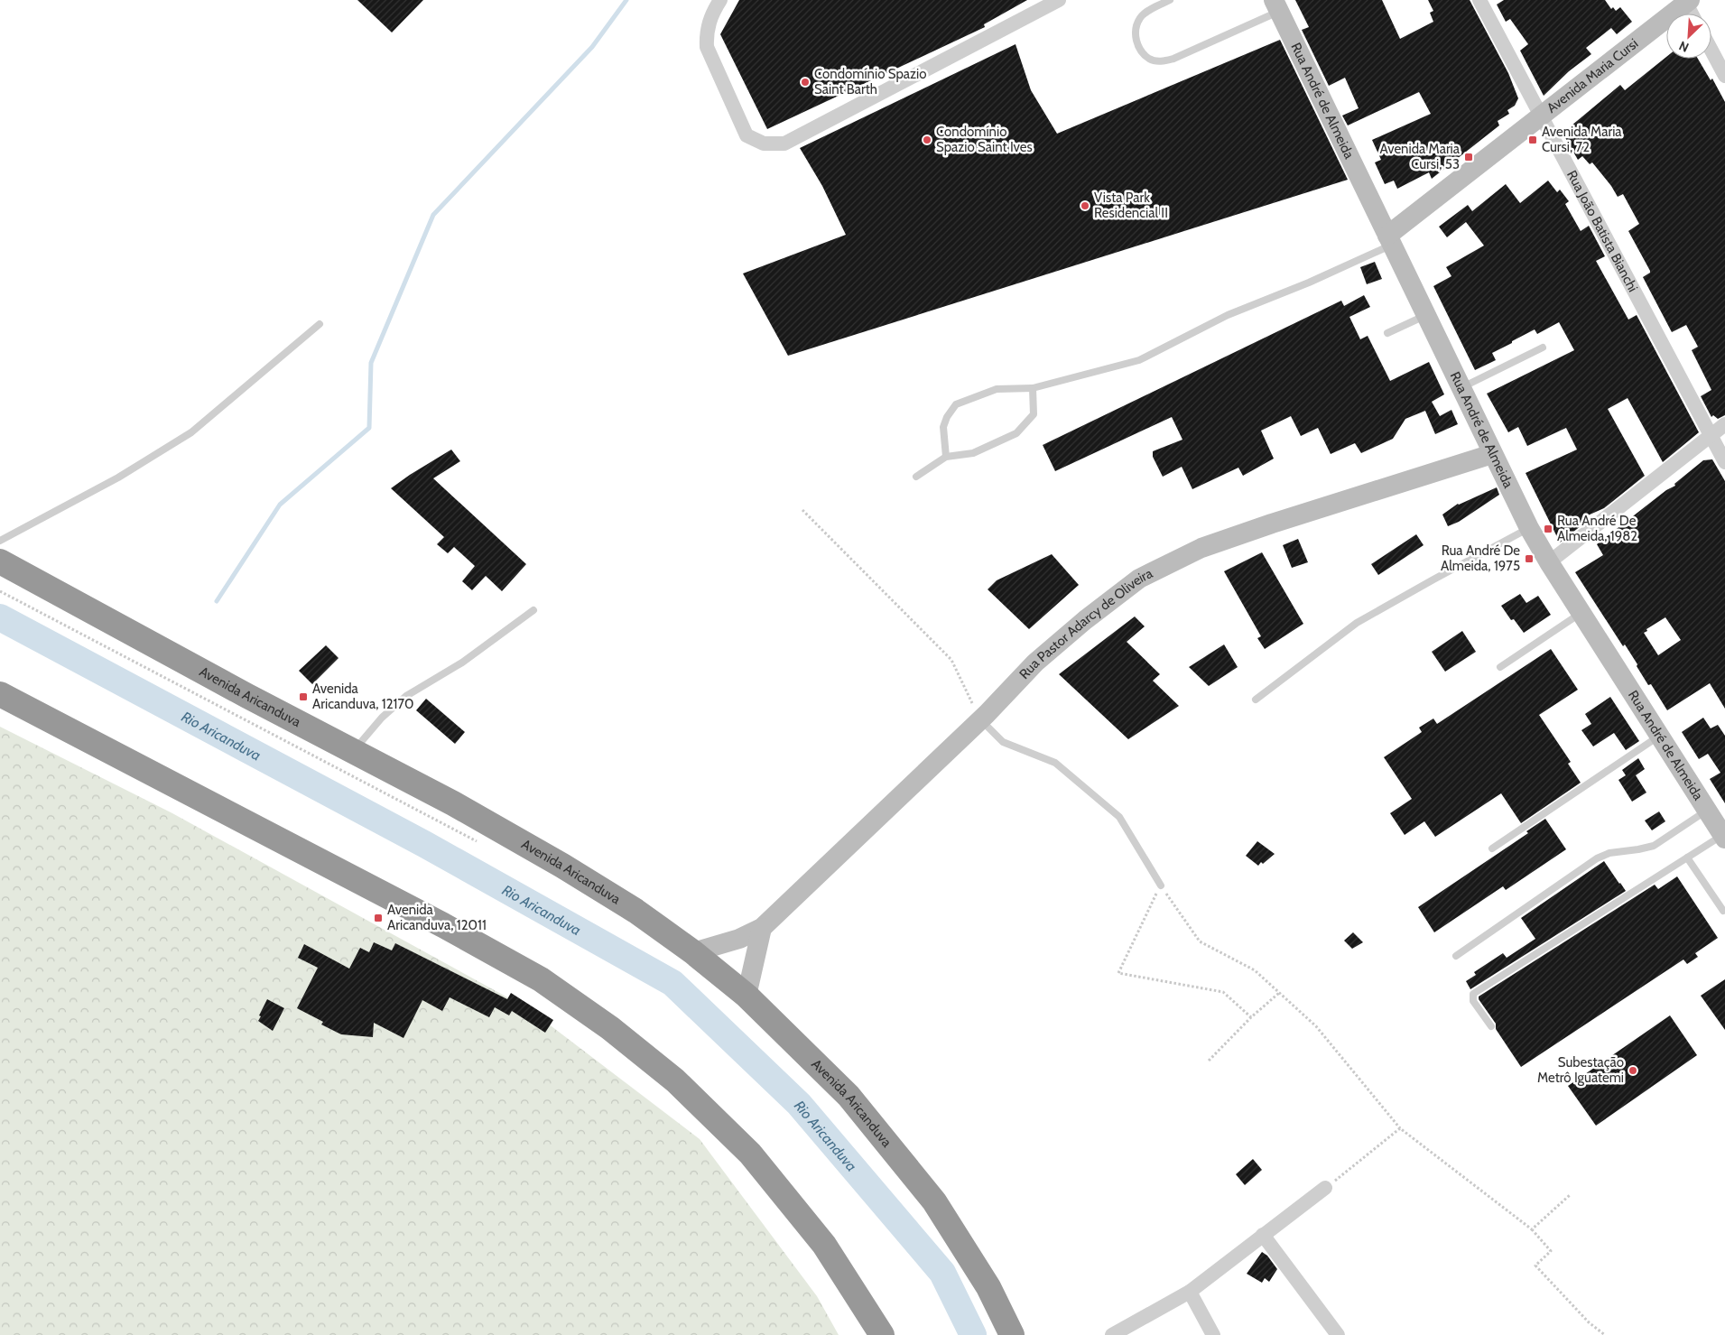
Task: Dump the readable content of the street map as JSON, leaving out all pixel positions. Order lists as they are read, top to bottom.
{
  "streets": {
    "highway": ["Avenida Aricanduva"],
    "street": [
      "Avenida Maria Cursi",
      "Rua André de Almeida",
      "Rua João Batista Bianchi",
      "Rua Pastor Adarcy de Oliveira"
    ]
  },
  "crossings": [
    ["Avenida Maria Cursi", "Rua André de Almeida"],
    ["Avenida Maria Cursi", "Rua João Batista Bianchi"],
    ["Rua André de Almeida", "Rua Pastor Adarcy de Oliveira"],
    ["Rua Pastor Adarcy de Oliveira", "Avenida Aricanduva"]
  ],
  "water": ["Rio Aricanduva"],
  "places": {
    "other": [
      "Condomínio Spazio Saint Barth",
      "Condomínio Spazio Saint Ives",
      "Vista Park Residencial II",
      "Subestação Metrô Iguatemi"
    ],
    "transit": [
      "Avenida Maria Cursi, 72",
      "Avenida Maria Cursi, 53",
      "Rua André De Almeida, 1982",
      "Rua André De Almeida, 1975",
      "Avenida Aricanduva, 12170",
      "Avenida Aricanduva, 12011"
    ]
  },
  "north": "bottom left"
}
